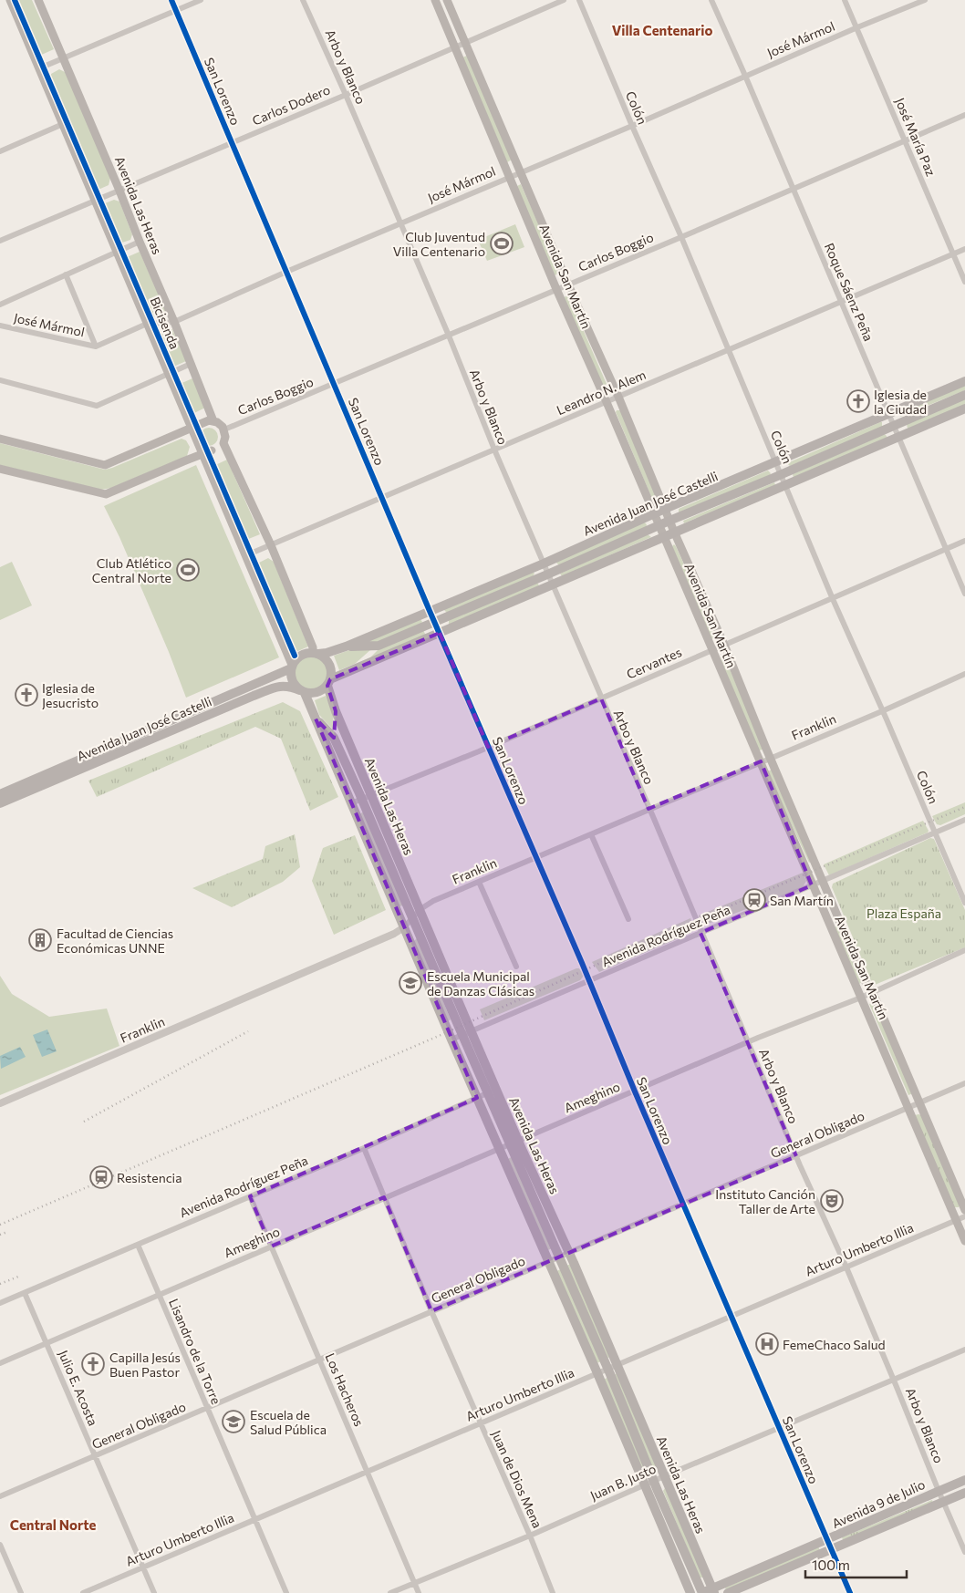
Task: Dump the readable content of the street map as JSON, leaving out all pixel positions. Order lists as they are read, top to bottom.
{
  "streets": {
    "main road": [
      "Avenida Las Heras",
      "Avenida San Martín",
      "Avenida Juan José Castelli",
      "Avenida 9 de Julio"
    ],
    "street": [
      "José Mármol",
      "Arbo y Blanco",
      "San Lorenzo",
      "Carlos Dodero",
      "Colón",
      "José María Paz",
      "Carlos Boggio",
      "Roque Sáenz Peña",
      "Leandro N. Alem",
      "Cervantes",
      "Franklin",
      "Avenida Rodríguez Peña",
      "Ameghino",
      "General Obligado",
      "Arturo Umberto Illia",
      "Lisandro de la Torre",
      "Julio E. Acosta",
      "Los Hacheros",
      "Juan de Dios Mena",
      "Juan B. Justo"
    ],
    "cycle path": ["Bicisenda"]
  },
  "crossings": [
    ["José Mármol", "Arbo y Blanco"],
    ["José Mármol", "San Lorenzo"],
    ["José Mármol", "Colón"],
    ["José Mármol", "José María Paz"],
    ["José Mármol", "Avenida Las Heras"],
    ["José Mármol", "Avenida San Martín"],
    ["José Mármol", "Roque Sáenz Peña"],
    ["Arbo y Blanco", "Carlos Dodero"],
    ["Arbo y Blanco", "Carlos Boggio"],
    ["Arbo y Blanco", "Leandro N. Alem"],
    ["Arbo y Blanco", "Avenida Juan José Castelli"],
    ["Arbo y Blanco", "Cervantes"],
    ["Arbo y Blanco", "Franklin"],
    ["Arbo y Blanco", "Avenida Rodríguez Peña"],
    ["Arbo y Blanco", "Ameghino"],
    ["Arbo y Blanco", "General Obligado"],
    ["Arbo y Blanco", "Arturo Umberto Illia"],
    ["Arbo y Blanco", "Juan B. Justo"],
    ["Arbo y Blanco", "Avenida 9 de Julio"],
    ["San Lorenzo", "Carlos Dodero"],
    ["San Lorenzo", "Carlos Boggio"],
    ["San Lorenzo", "Leandro N. Alem"],
    ["San Lorenzo", "Avenida Juan José Castelli"],
    ["San Lorenzo", "Cervantes"],
    ["San Lorenzo", "Franklin"],
    ["San Lorenzo", "Avenida Rodríguez Peña"],
    ["San Lorenzo", "Ameghino"],
    ["San Lorenzo", "General Obligado"],
    ["San Lorenzo", "Arturo Umberto Illia"],
    ["San Lorenzo", "Juan B. Justo"],
    ["San Lorenzo", "Avenida 9 de Julio"],
    ["Carlos Dodero", "Avenida Las Heras"],
    ["Carlos Dodero", "Avenida San Martín"],
    ["Colón", "Carlos Boggio"],
    ["Colón", "Leandro N. Alem"],
    ["Colón", "Avenida Juan José Castelli"],
    ["Colón", "Cervantes"],
    ["Colón", "Franklin"],
    ["Colón", "Avenida Rodríguez Peña"],
    ["José María Paz", "Carlos Boggio"],
    ["José María Paz", "Leandro N. Alem"],
    ["Avenida Las Heras", "Carlos Boggio"],
    ["Avenida Las Heras", "Leandro N. Alem"],
    ["Avenida Las Heras", "Avenida Juan José Castelli"],
    ["Avenida Las Heras", "Cervantes"],
    ["Avenida Las Heras", "Franklin"],
    ["Avenida Las Heras", "Avenida Rodríguez Peña"],
    ["Avenida Las Heras", "Ameghino"],
    ["Avenida Las Heras", "General Obligado"],
    ["Avenida Las Heras", "Arturo Umberto Illia"],
    ["Avenida Las Heras", "Juan B. Justo"],
    ["Avenida Las Heras", "Avenida 9 de Julio"],
    ["Carlos Boggio", "Avenida San Martín"],
    ["Carlos Boggio", "Roque Sáenz Peña"],
    ["Avenida San Martín", "Leandro N. Alem"],
    ["Avenida San Martín", "Avenida Juan José Castelli"],
    ["Avenida San Martín", "Cervantes"],
    ["Avenida San Martín", "Franklin"],
    ["Avenida San Martín", "Avenida Rodríguez Peña"],
    ["Avenida San Martín", "Ameghino"],
    ["Avenida San Martín", "General Obligado"],
    ["Avenida San Martín", "Arturo Umberto Illia"],
    ["Roque Sáenz Peña", "Leandro N. Alem"],
    ["Roque Sáenz Peña", "Avenida Juan José Castelli"],
    ["Roque Sáenz Peña", "Cervantes"],
    ["Avenida Rodríguez Peña", "Lisandro de la Torre"],
    ["Avenida Rodríguez Peña", "Julio E. Acosta"],
    ["Avenida Rodríguez Peña", "Los Hacheros"],
    ["Avenida Rodríguez Peña", "Juan de Dios Mena"],
    ["Ameghino", "Lisandro de la Torre"],
    ["Ameghino", "Julio E. Acosta"],
    ["Ameghino", "Los Hacheros"],
    ["Ameghino", "Juan de Dios Mena"],
    ["General Obligado", "Lisandro de la Torre"],
    ["General Obligado", "Julio E. Acosta"],
    ["General Obligado", "Los Hacheros"],
    ["General Obligado", "Juan de Dios Mena"],
    ["Arturo Umberto Illia", "Lisandro de la Torre"],
    ["Arturo Umberto Illia", "Julio E. Acosta"],
    ["Arturo Umberto Illia", "Los Hacheros"],
    ["Arturo Umberto Illia", "Juan de Dios Mena"],
    ["Los Hacheros", "Juan B. Justo"],
    ["Juan de Dios Mena", "Juan B. Justo"]
  ],
  "districts": ["Villa Centenario", "Central Norte"],
  "parks": ["Plaza España"],
  "places": {
    "sports": ["Club Juventud Villa Centenario", "Club Atlético Central Norte"],
    "church": ["Iglesia de la Ciudad", "Iglesia de Jesucristo", "Capilla Jesús Buen Pastor"],
    "station": ["San Martín", "Resistencia"],
    "building": ["Facultad de Ciencias Económicas UNNE"],
    "school or university": ["Escuela Municipal de Danzas Clásicas", "Escuela de Salud Pública"],
    "theatre": ["Instituto Canción Taller de Arte"],
    "hospital": ["FemeChaco Salud"]
  },
  "scale_bar": "100 m"
}
